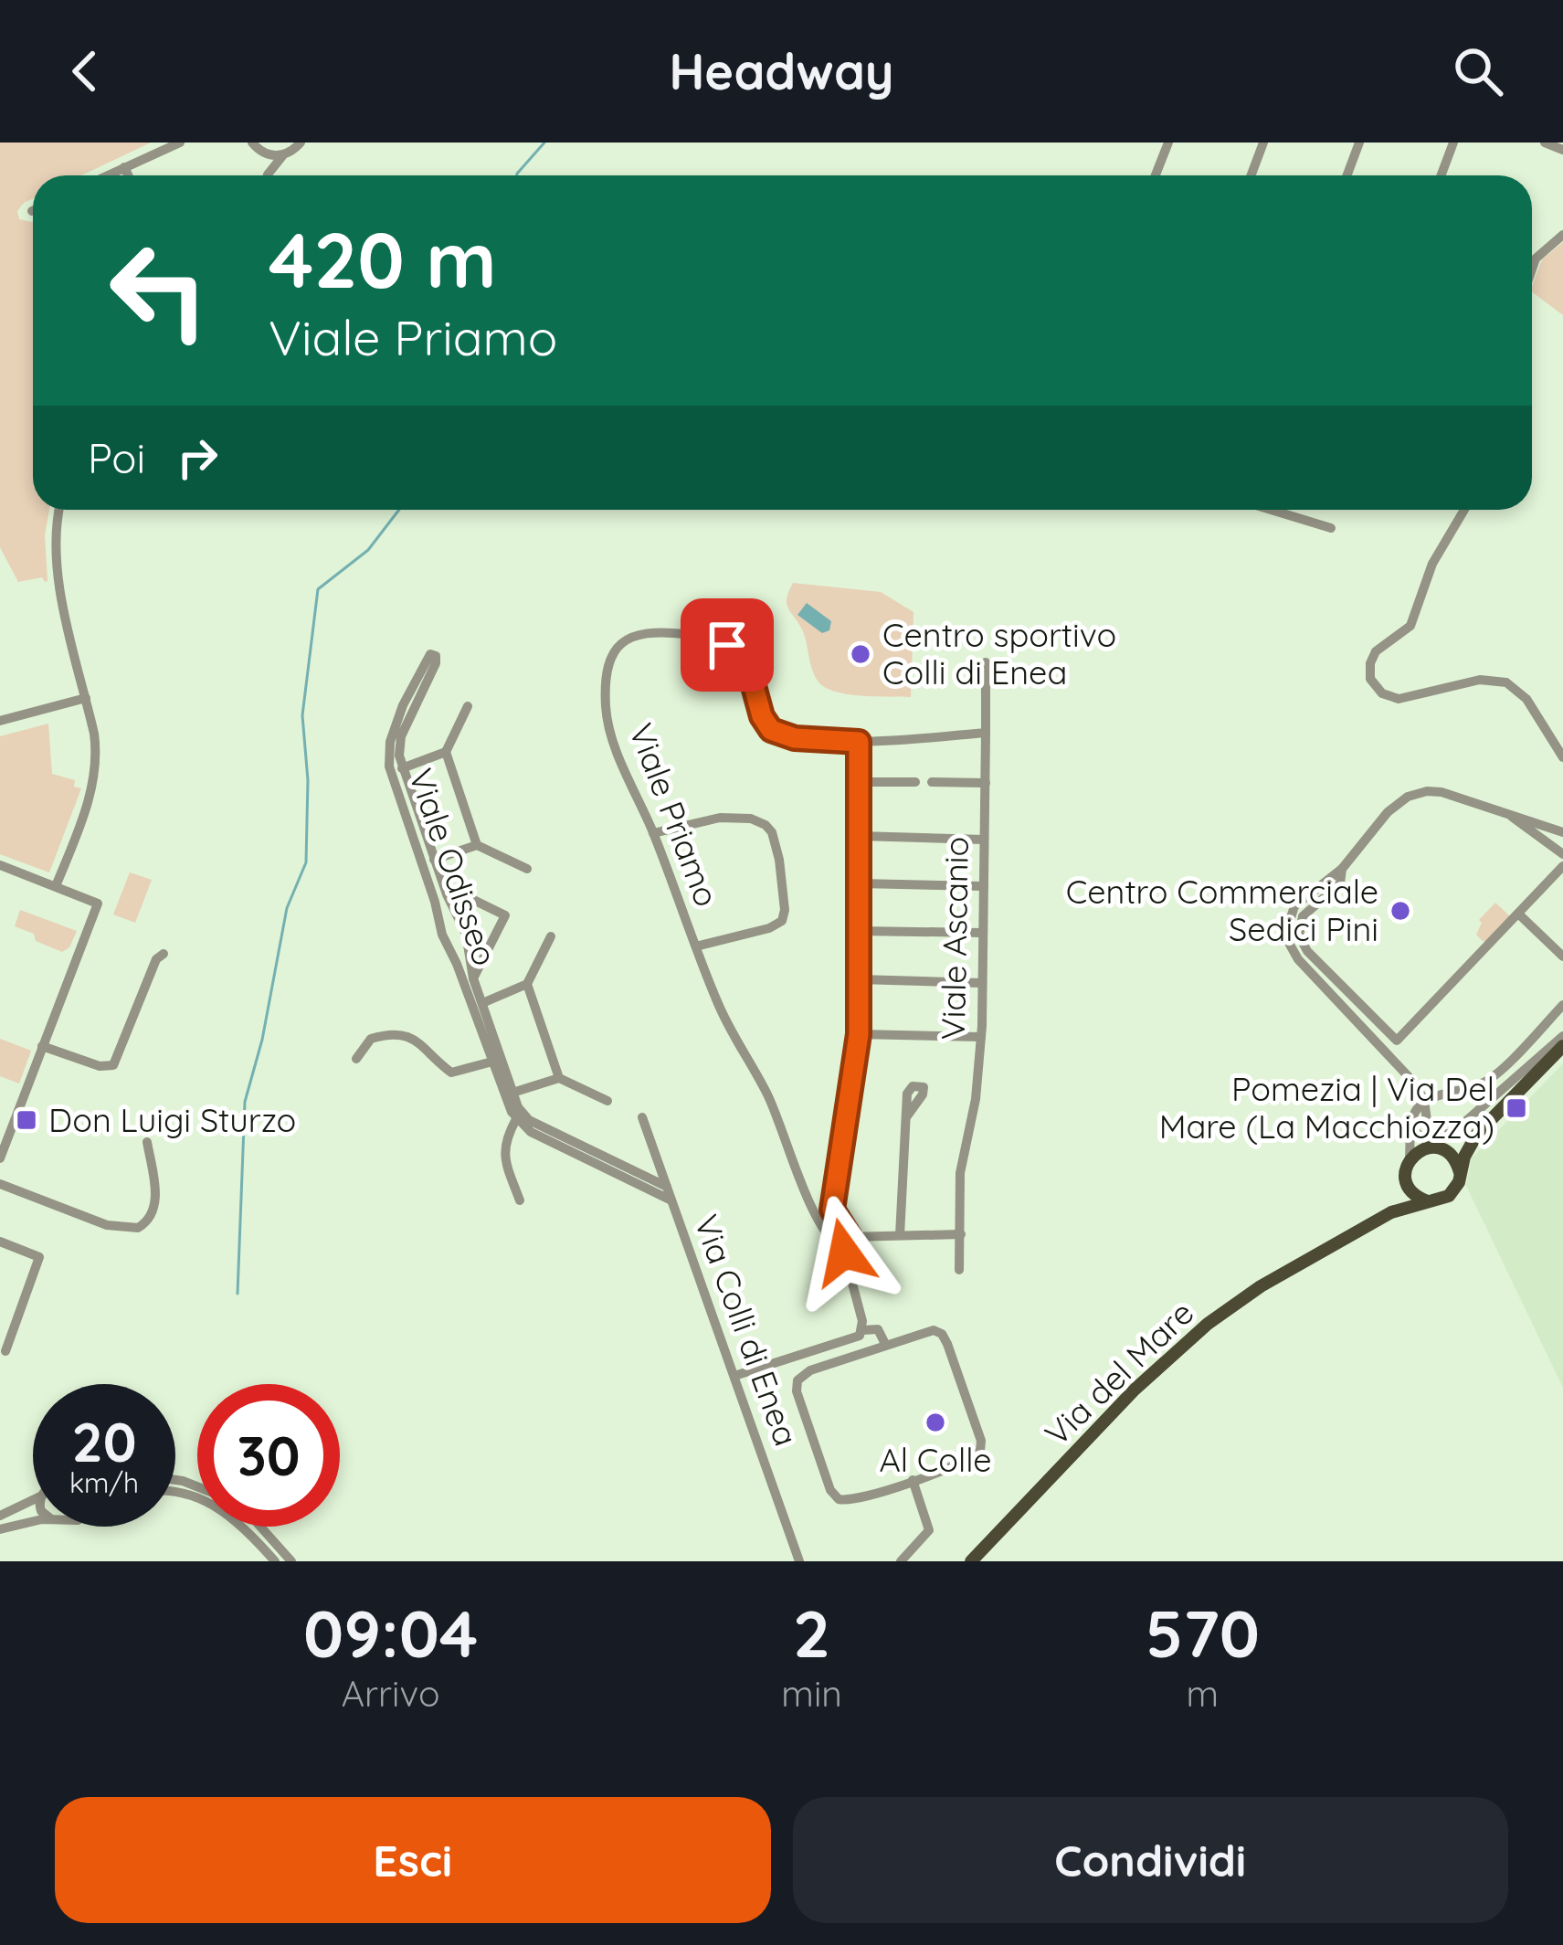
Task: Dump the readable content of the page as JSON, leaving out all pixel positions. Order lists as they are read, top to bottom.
{
  "streets": {
    "main road": ["Via del Mare"],
    "street": [
      "Viale Priamo",
      "Viale Odisseo",
      "Viale Ascanio",
      "Via Colli di Enea"
    ]
  },
  "crossings": [
    ["Viale Odisseo", "Via Colli di Enea"]
  ],
  "places": {
    "other": ["Centro sportivo Colli di Enea", "Centro Commerciale Sedici Pini", "Al Colle"],
    "transit": ["Pomezia | Via Del Mare (La Macchiozza)", "Don Luigi Sturzo"]
  },
  "page": {
    "header": "Headway",
    "turn": ["420 m", "Viale Priamo"],
    "then": "Poi",
    "speed": "20 km/h",
    "limit": "30",
    "eta": [
      "09:04",
      "Arrivo",
      "2",
      "min",
      "570",
      "m"
    ],
    "buttons": ["Esci", "Condividi"]
  }
}
